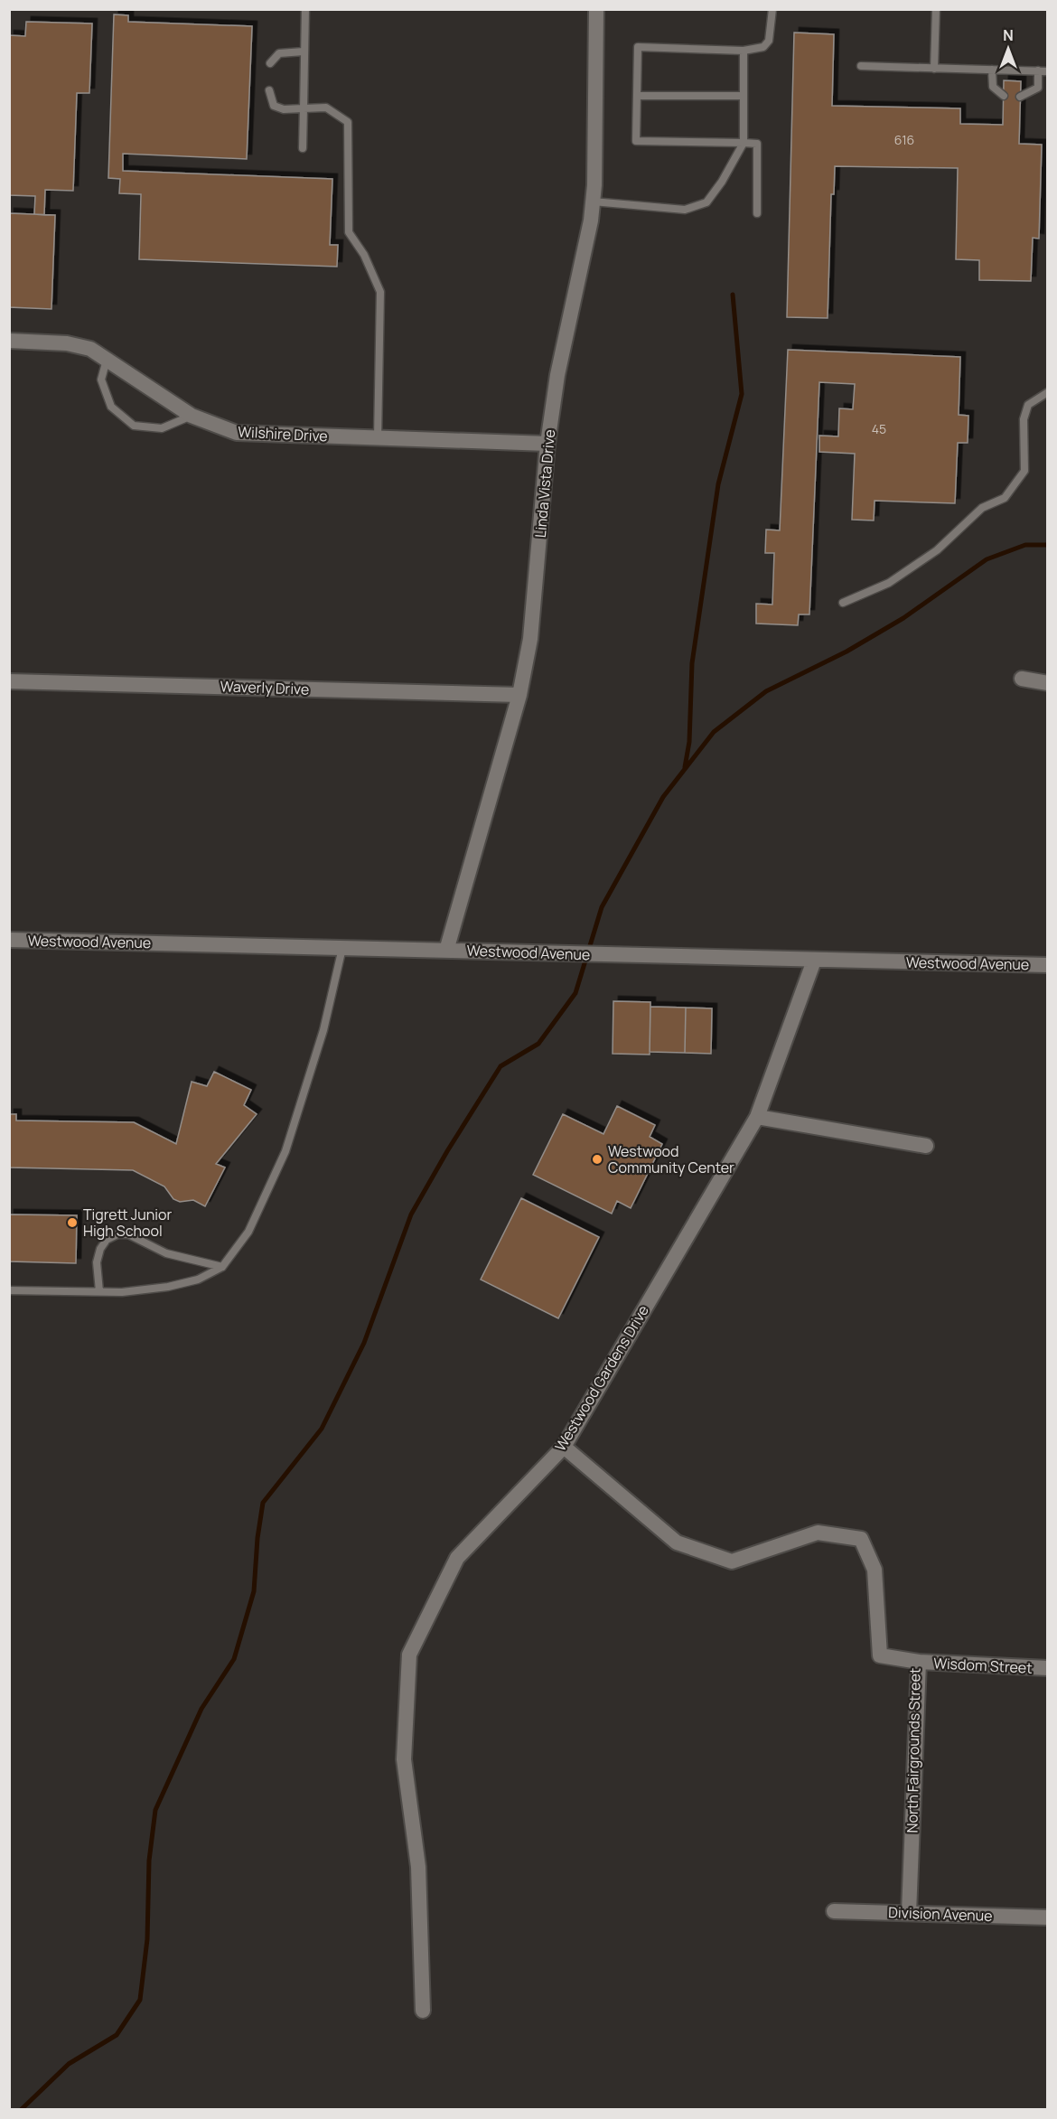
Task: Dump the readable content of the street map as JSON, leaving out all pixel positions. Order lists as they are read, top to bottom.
{
  "streets": {
    "street": [
      "Wilshire Drive",
      "Linda Vista Drive",
      "Waverly Drive",
      "Westwood Avenue",
      "Westwood Gardens Drive",
      "Wisdom Street",
      "North Fairgrounds Street",
      "Division Avenue"
    ]
  },
  "crossings": [
    ["Wilshire Drive", "Linda Vista Drive"],
    ["Linda Vista Drive", "Waverly Drive"],
    ["Linda Vista Drive", "Westwood Avenue"],
    ["Westwood Avenue", "Westwood Gardens Drive"],
    ["Westwood Gardens Drive", "North Fairgrounds Street"],
    ["Wisdom Street", "North Fairgrounds Street"],
    ["North Fairgrounds Street", "Division Avenue"]
  ],
  "places": ["Westwood Community Center", "Tigrett Junior High School"],
  "house_numbers": ["616", "45"],
  "north": "top"
}
